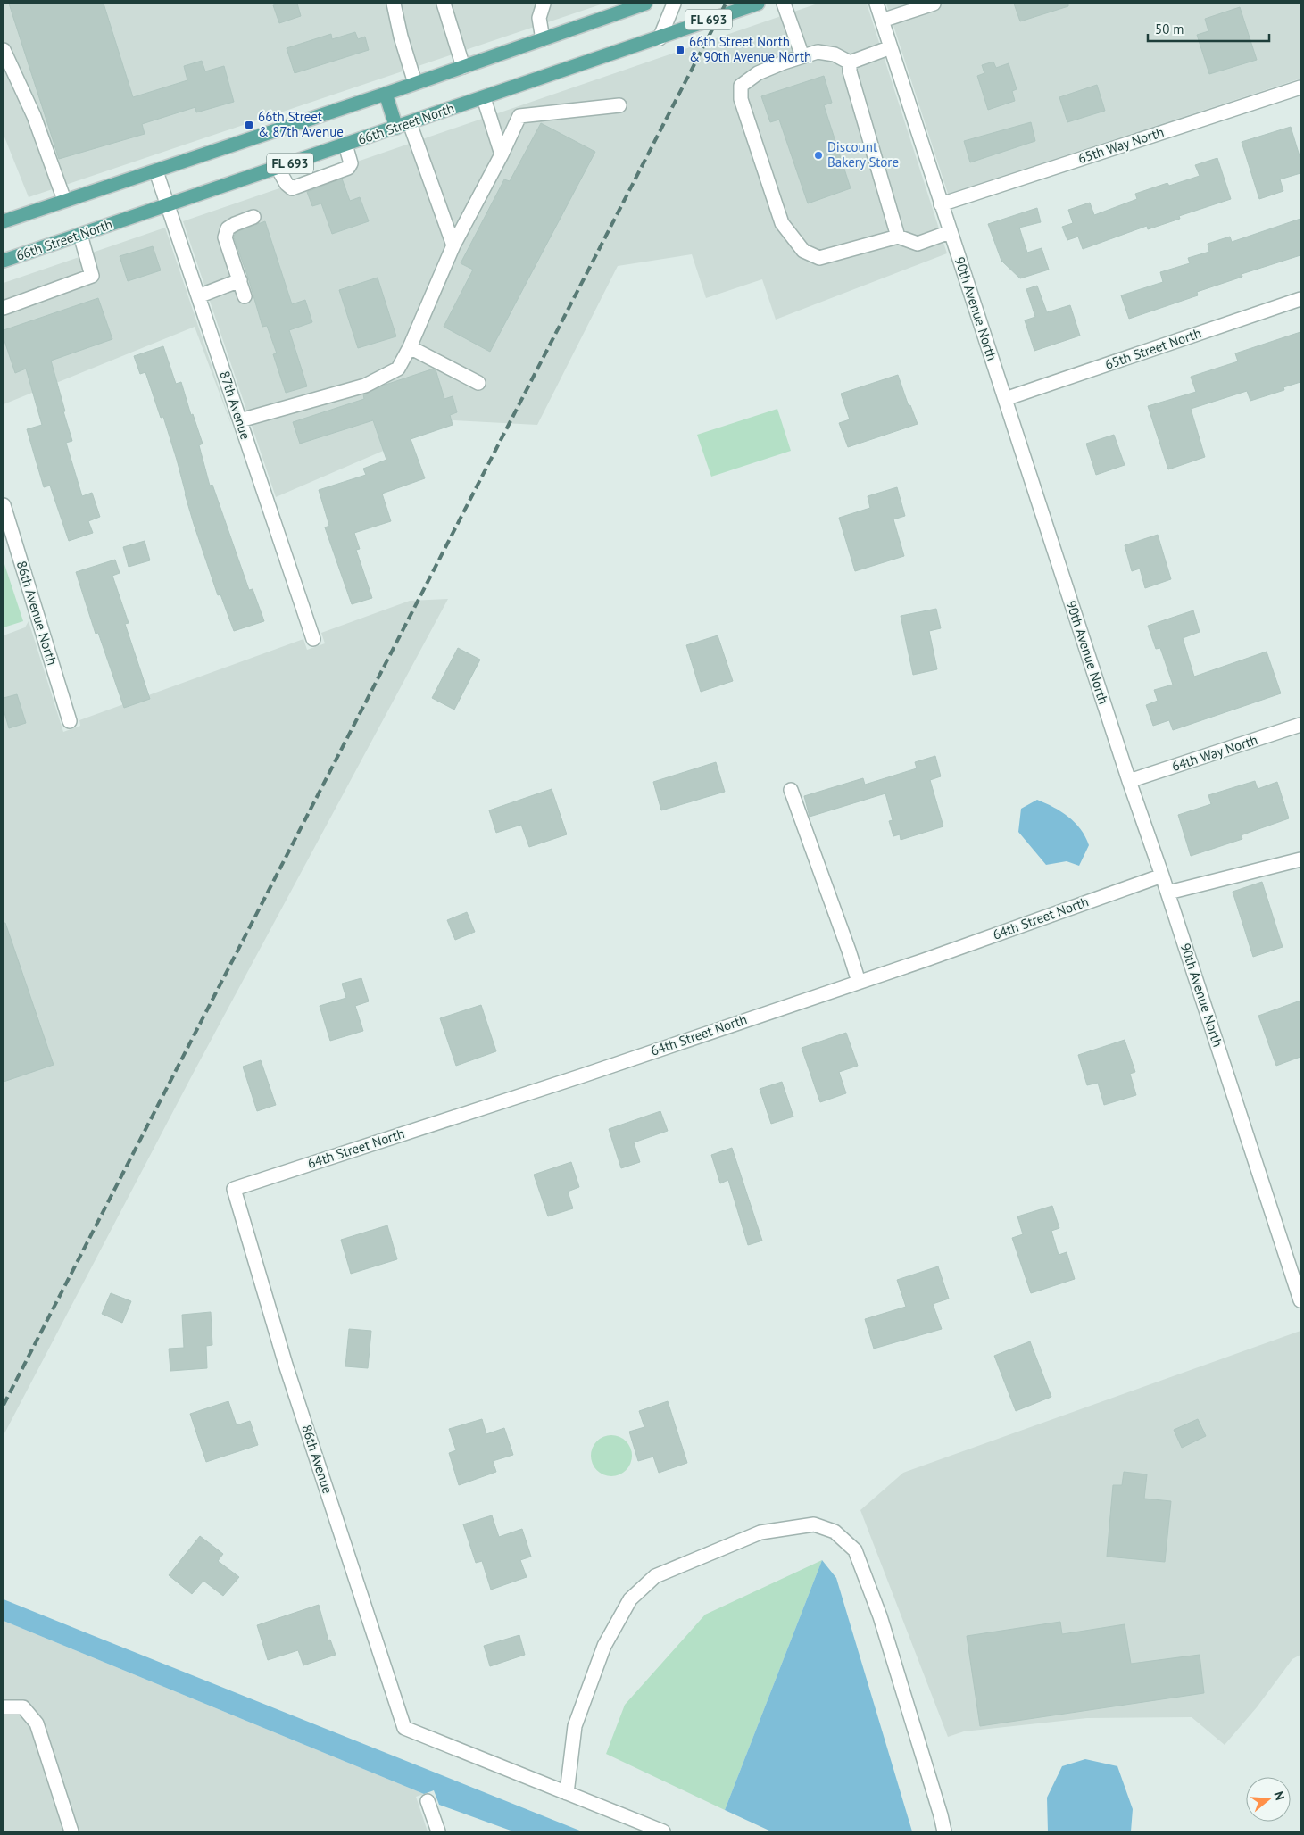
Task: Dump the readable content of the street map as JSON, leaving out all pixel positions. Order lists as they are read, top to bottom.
{
  "streets": {
    "main road": ["FL 693", "66th Street North"],
    "street": [
      "65th Way North",
      "90th Avenue North",
      "65th Street North",
      "87th Avenue",
      "86th Avenue North",
      "64th Way North",
      "64th Street North",
      "86th Avenue"
    ]
  },
  "crossings": [
    ["FL 693", "87th Avenue"],
    ["66th Street North", "87th Avenue"],
    ["65th Way North", "90th Avenue North"],
    ["90th Avenue North", "65th Street North"],
    ["90th Avenue North", "64th Way North"],
    ["90th Avenue North", "64th Street North"],
    ["64th Street North", "86th Avenue"]
  ],
  "places": {
    "transit": ["66th Street North & 90th Avenue North", "66th Street & 87th Avenue"],
    "other": ["Discount Bakery Store"]
  },
  "scale_bar": "50 m",
  "north": "right"
}
